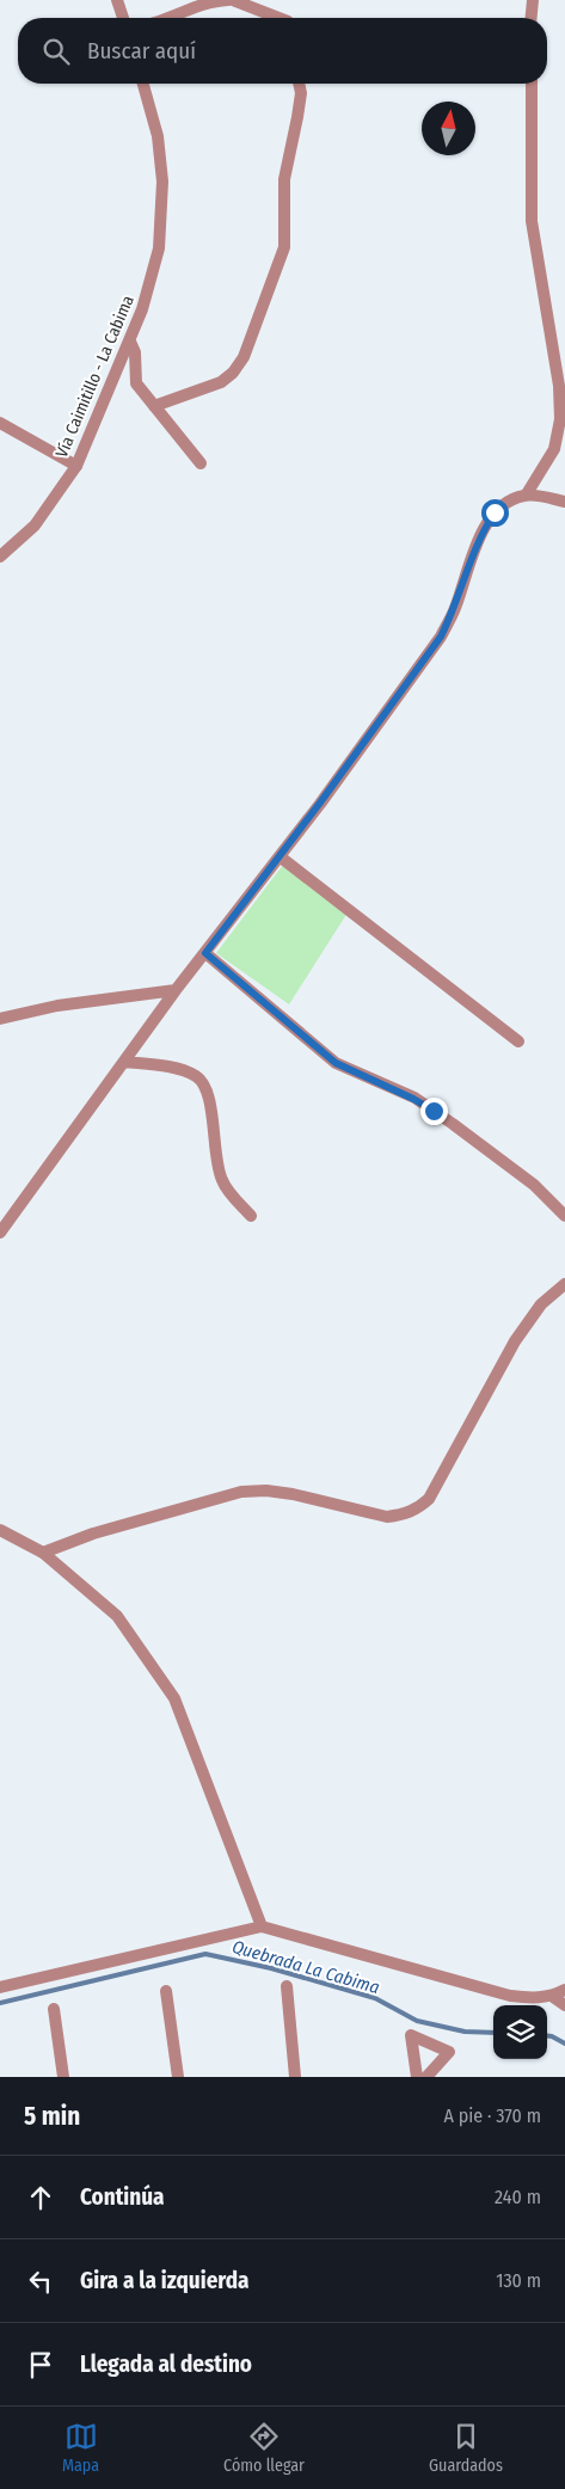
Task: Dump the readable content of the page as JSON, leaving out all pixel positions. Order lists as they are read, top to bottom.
{
  "streets": {
    "street": ["Vía Caimitillo - La Cabima"]
  },
  "water": ["Quebrada La Cabima"],
  "north": "top",
  "page": {
    "search": "Buscar aquí",
    "heading": ["5 min", "A pie · 370 m"],
    "list": [
      ["Continúa", "240 m"],
      ["Gira a la izquierda", "130 m"],
      "Llegada al destino"
    ],
    "nav": ["Mapa", "Cómo llegar", "Guardados"]
  }
}
